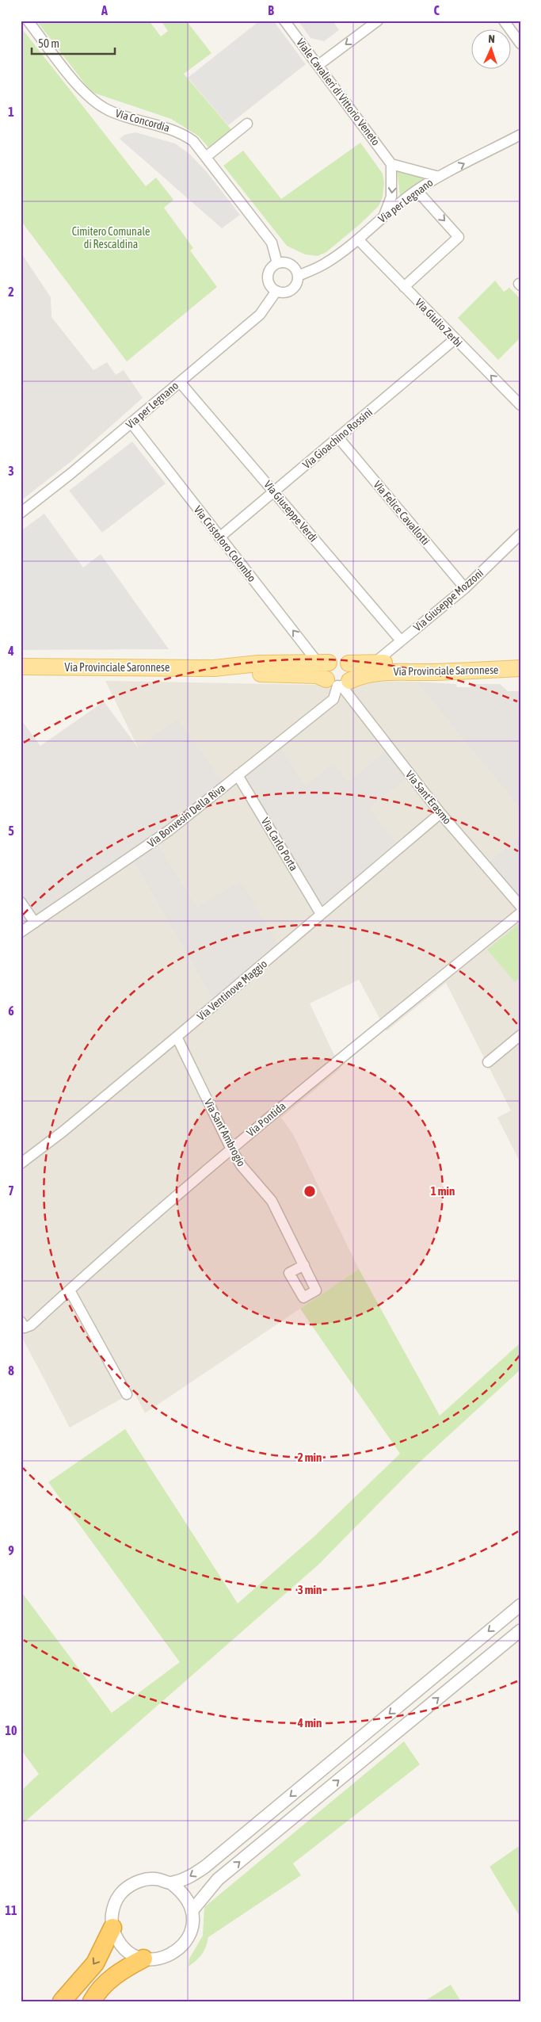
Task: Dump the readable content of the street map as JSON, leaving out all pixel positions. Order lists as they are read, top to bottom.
{
  "streets": {
    "main road": ["Via Provinciale Saronnese"],
    "street": [
      "Viale Cavalieri di Vittorio Veneto",
      "Via Concordia",
      "Via per Legnano",
      "Via Giulio Zerbi",
      "Via Gioachino Rossini",
      "Via Giuseppe Verdi",
      "Via Felice Cavallotti",
      "Via Cristoforo Colombo",
      "Via Giuseppe Mozzoni",
      "Via Sant'Erasmo",
      "Via Bonvesin Della Riva",
      "Via Carlo Porta",
      "Via Ventinove Maggio",
      "Via Pontida",
      "Via Sant'Ambrogio"
    ]
  },
  "crossings": [
    ["Via Concordia", "Via per Legnano"],
    ["Via per Legnano", "Via Giulio Zerbi"],
    ["Via per Legnano", "Via Giuseppe Verdi"],
    ["Via per Legnano", "Via Cristoforo Colombo"],
    ["Via Giulio Zerbi", "Via Gioachino Rossini"],
    ["Via Gioachino Rossini", "Via Giuseppe Verdi"],
    ["Via Gioachino Rossini", "Via Felice Cavallotti"],
    ["Via Gioachino Rossini", "Via Cristoforo Colombo"],
    ["Via Giuseppe Verdi", "Via Giuseppe Mozzoni"],
    ["Via Felice Cavallotti", "Via Giuseppe Mozzoni"],
    ["Via Cristoforo Colombo", "Via Provinciale Saronnese"],
    ["Via Giuseppe Mozzoni", "Via Provinciale Saronnese"],
    ["Via Provinciale Saronnese", "Via Sant'Erasmo"],
    ["Via Provinciale Saronnese", "Via Bonvesin Della Riva"],
    ["Via Sant'Erasmo", "Via Bonvesin Della Riva"],
    ["Via Sant'Erasmo", "Via Ventinove Maggio"],
    ["Via Bonvesin Della Riva", "Via Carlo Porta"],
    ["Via Carlo Porta", "Via Ventinove Maggio"],
    ["Via Ventinove Maggio", "Via Sant'Ambrogio"],
    ["Via Pontida", "Via Sant'Ambrogio"]
  ],
  "one_way": ["Via Giulio Zerbi", "Via Cristoforo Colombo"],
  "parks": ["Cimitero Comunale di Rescaldina"],
  "scale_bar": "50 m",
  "north": "top",
  "grid": {
    "columns": ["A", "B", "C"],
    "rows": [
      "1",
      "2",
      "3",
      "4",
      "5",
      "6",
      "7",
      "8",
      "9",
      "10",
      "11"
    ]
  },
  "rings": [
    "1 min",
    "2 min",
    "3 min",
    "4 min"
  ]
}
